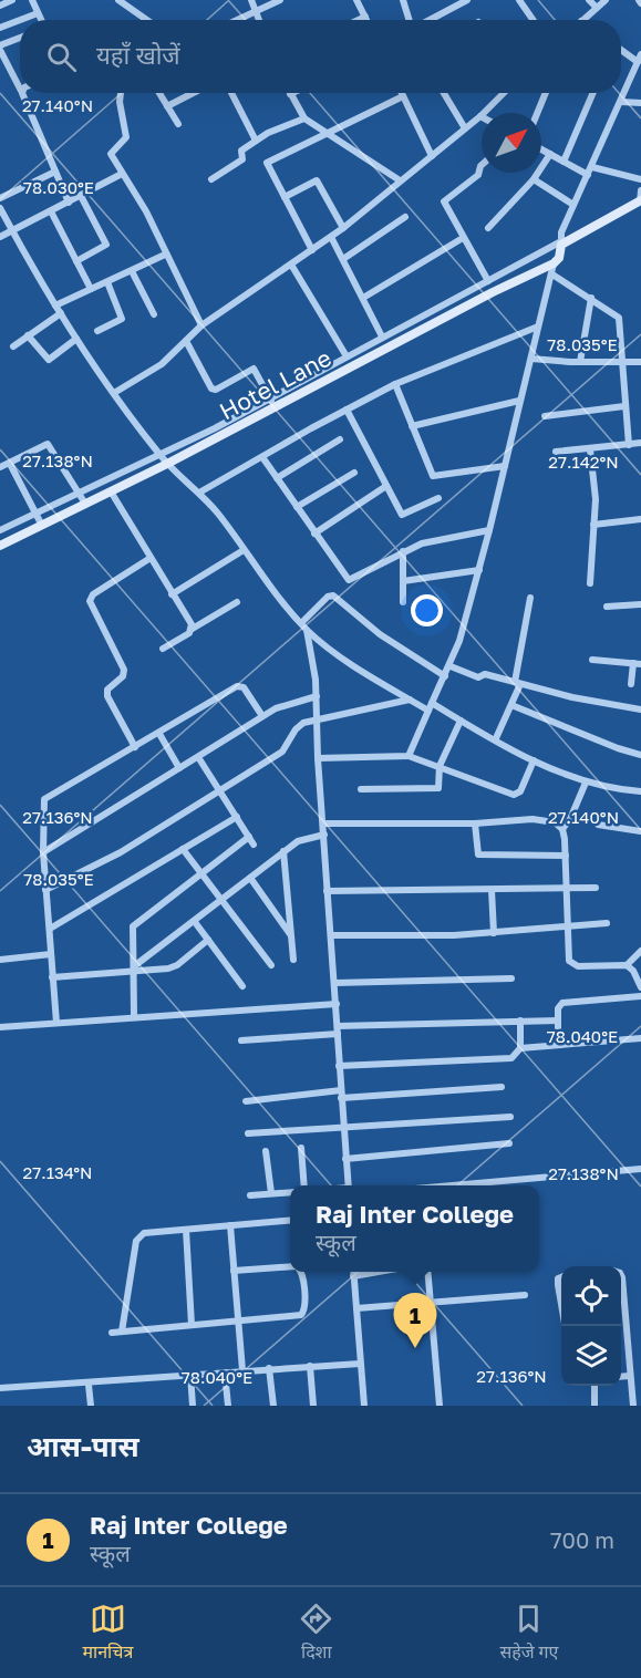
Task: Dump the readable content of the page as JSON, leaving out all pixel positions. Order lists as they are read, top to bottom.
{
  "streets": {
    "street": ["Hotel Lane"]
  },
  "north": "top right",
  "page": {
    "search": "यहाँ खोजें",
    "popup": ["Raj Inter College", "स्कूल"],
    "pins": "1",
    "heading": "आस-पास",
    "list": [
      {
        "mark": "1",
        "name": "Raj Inter College",
        "note": "स्कूल",
        "value": "700 m"
      }
    ],
    "nav": ["मानचित्र", "दिशा", "सहेजे गए"]
  },
  "coordinates": [
    "27.140°N",
    "78.030°E",
    "78.035°E",
    "27.138°N",
    "27.142°N",
    "27.136°N",
    "78.040°E",
    "27.134°N"
  ]
}
